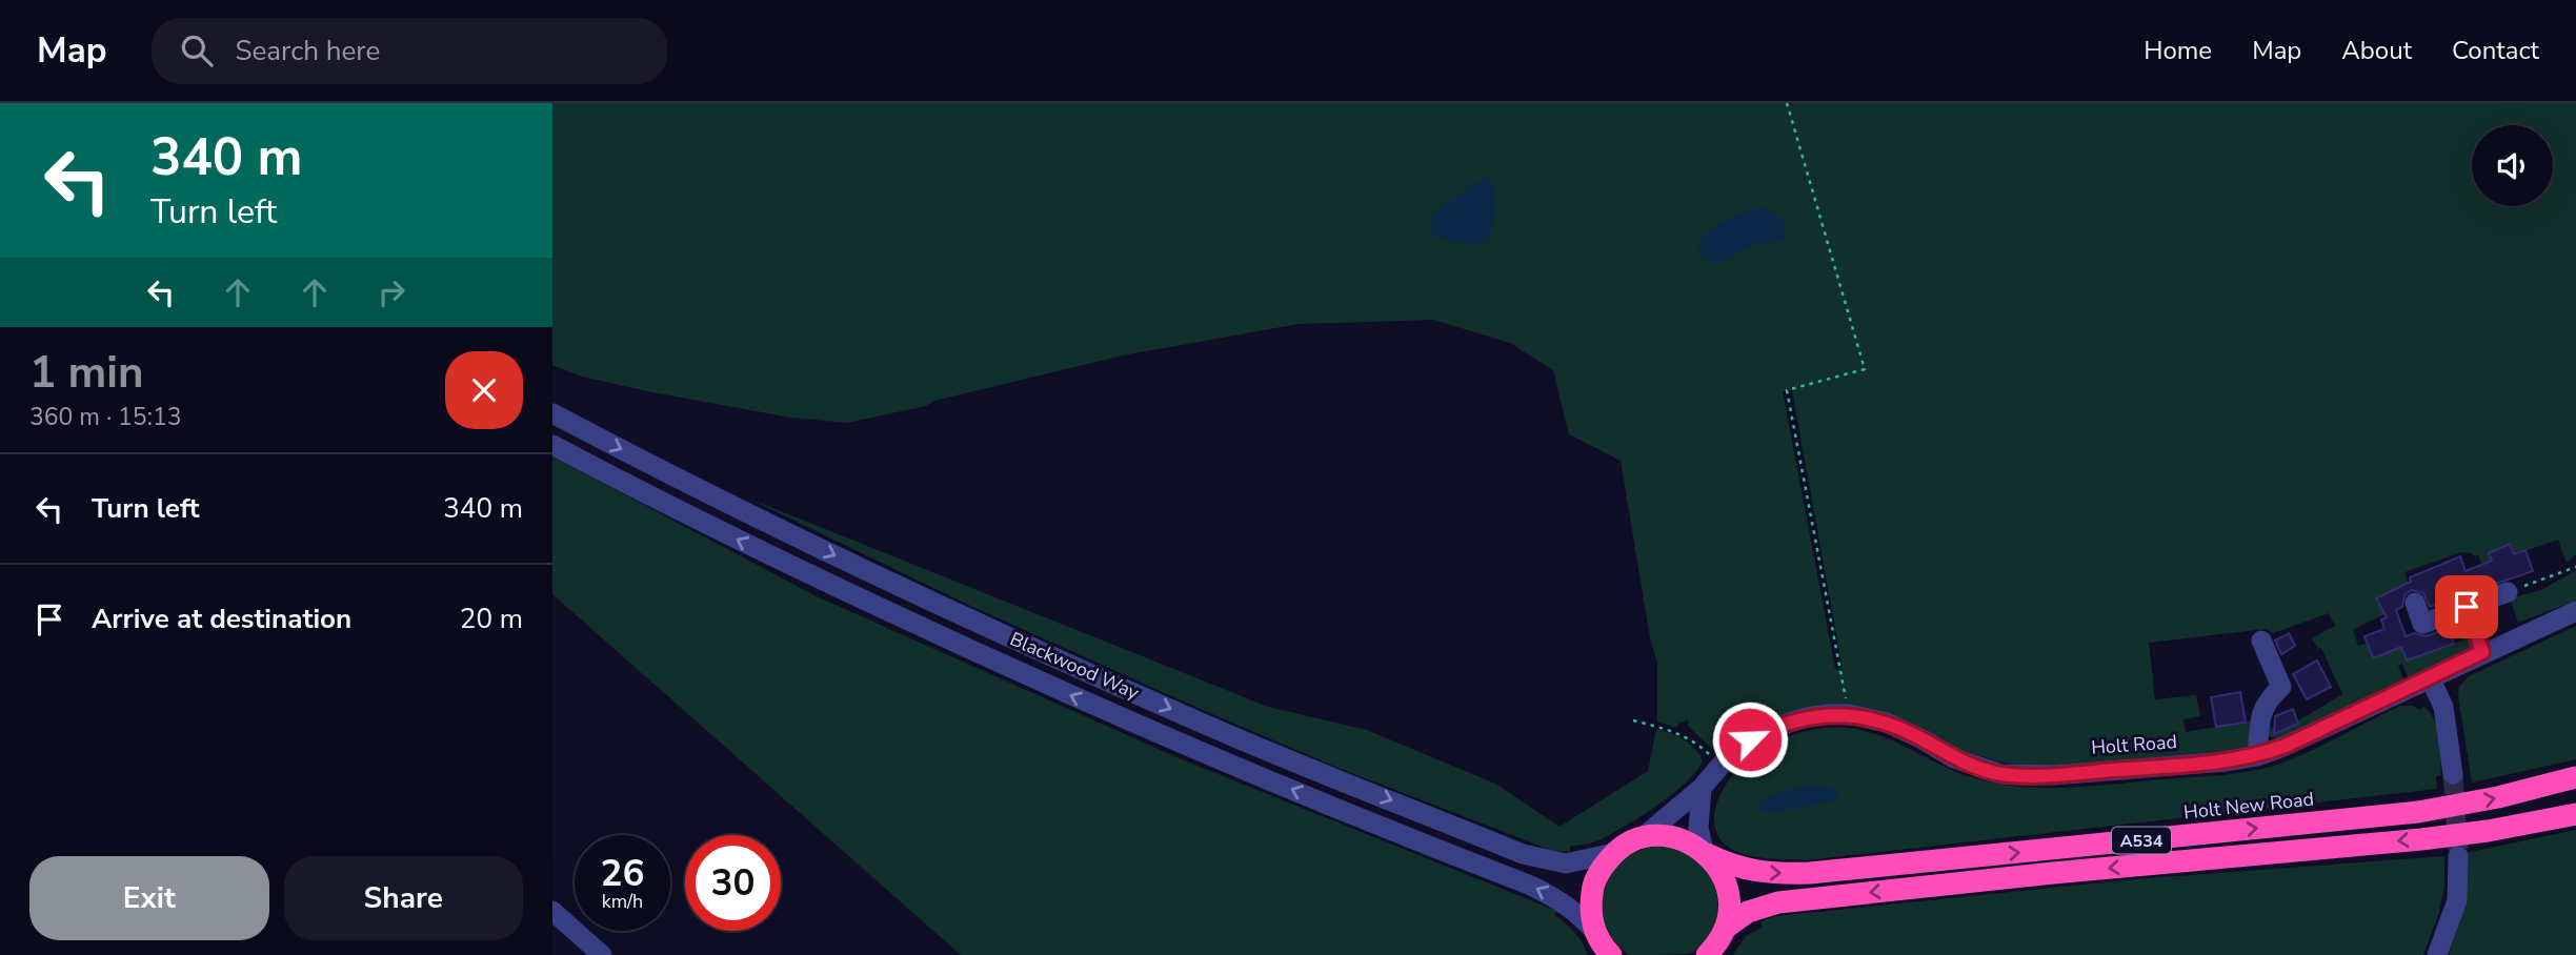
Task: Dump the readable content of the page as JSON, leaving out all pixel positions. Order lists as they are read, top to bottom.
{
  "streets": {
    "highway": ["Holt New Road", "A534"],
    "street": ["Blackwood Way", "Holt Road"]
  },
  "crossings": [
    ["Holt Road", "Holt New Road"]
  ],
  "page": {
    "header": "Map",
    "search": "Search here",
    "nav": [
      "Home",
      "Map",
      "About",
      "Contact"
    ],
    "turn": ["340 m", "Turn left"],
    "heading": ["1 min", "360 m · 15:13"],
    "list": [
      {
        "name": "Turn left",
        "value": "340 m"
      },
      {
        "name": "Arrive at destination",
        "value": "20 m"
      }
    ],
    "speed": "26 km/h",
    "limit": "30",
    "buttons": ["Exit", "Share"]
  }
}
